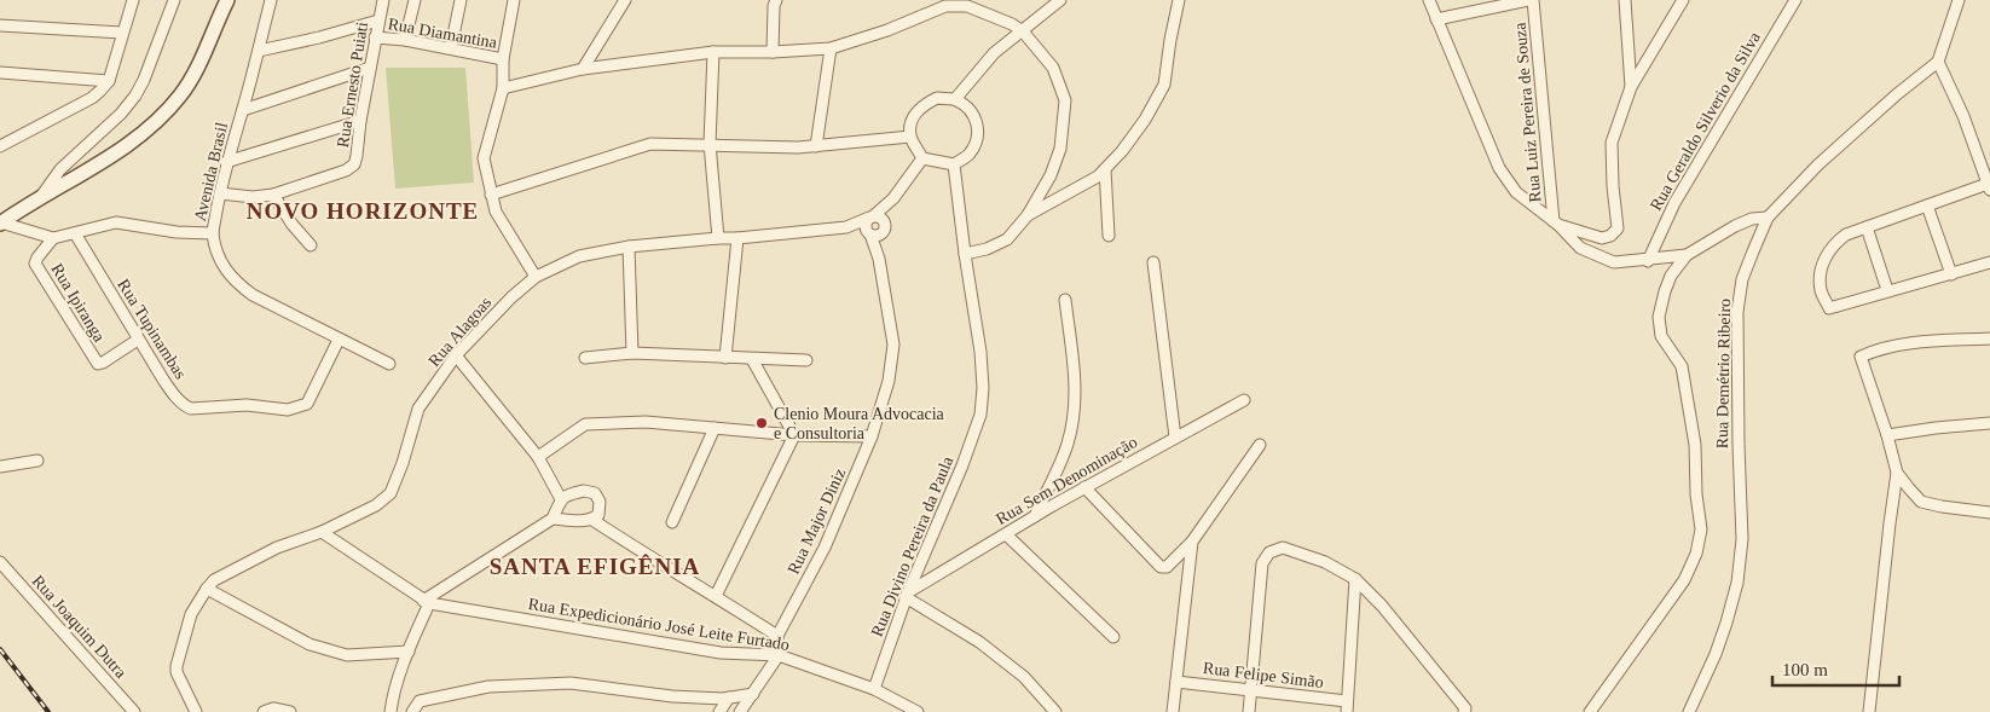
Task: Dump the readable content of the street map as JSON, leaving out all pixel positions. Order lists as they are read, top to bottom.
{
  "streets": {
    "street": [
      "Rua Diamantina",
      "Rua Ernesto Puiati",
      "Rua Luiz Pereira de Souza",
      "Rua Geraldo Silverio da Silva",
      "Avenida Brasil",
      "Rua Ipiranga",
      "Rua Tupinambas",
      "Rua Alagoas",
      "Rua Demétrio Ribeiro",
      "Rua Sem Denominação",
      "Rua Major Diniz",
      "Rua Divino Pereira da Paula",
      "Rua Expedicionário José Leite Furtado",
      "Rua Joaquim Dutra",
      "Rua Felipe Simão"
    ]
  },
  "crossings": [
    ["Rua Diamantina", "Rua Ernesto Puiati"],
    ["Avenida Brasil", "Rua Tupinambas"],
    ["Rua Ipiranga", "Rua Tupinambas"],
    ["Rua Alagoas", "Rua Major Diniz"],
    ["Rua Alagoas", "Rua Divino Pereira da Paula"],
    ["Rua Sem Denominação", "Rua Divino Pereira da Paula"],
    ["Rua Divino Pereira da Paula", "Rua Expedicionário José Leite Furtado"]
  ],
  "districts": ["NOVO HORIZONTE", "SANTA EFIGÊNIA"],
  "places": ["Clenio Moura Advocacia e Consultoria"],
  "scale_bar": "100 m"
}
